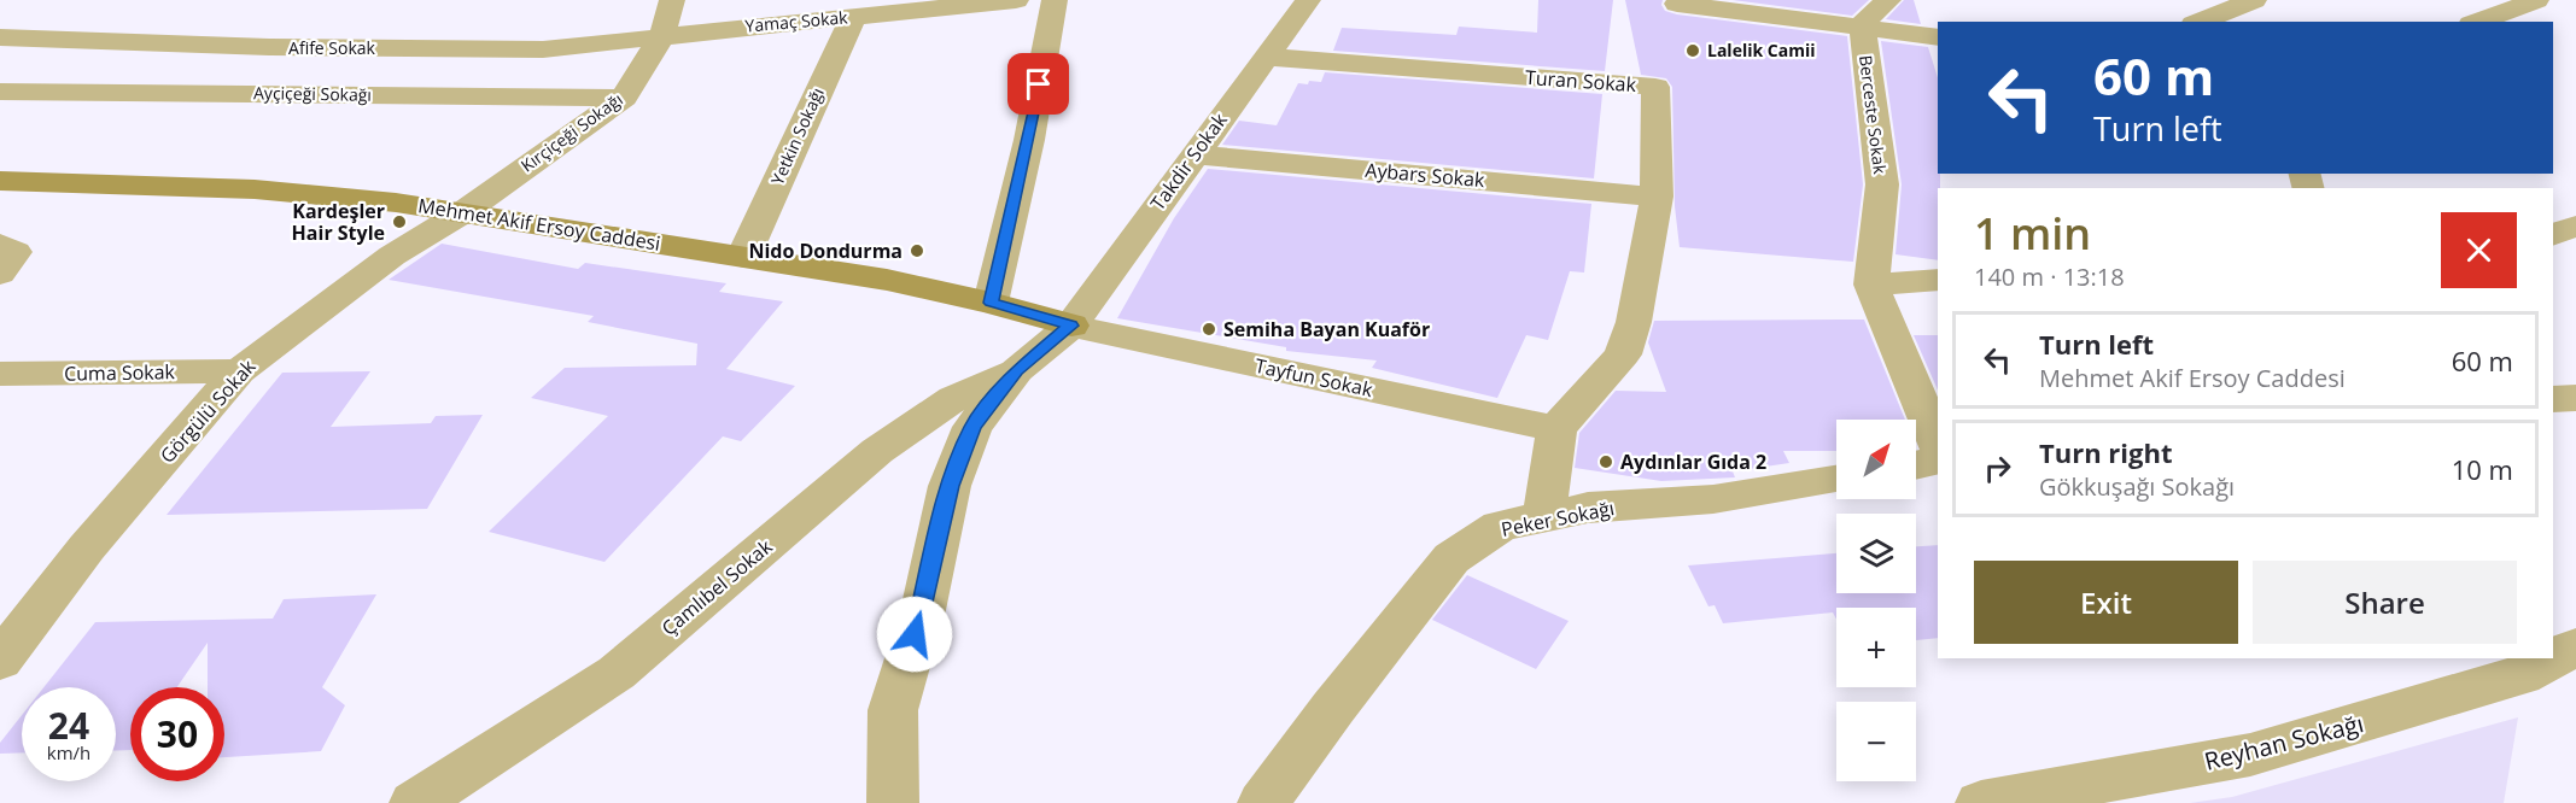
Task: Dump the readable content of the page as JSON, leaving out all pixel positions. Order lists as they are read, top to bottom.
{
  "streets": {
    "street": [
      "Yamaç Sokak",
      "Afife Sokak",
      "Turan Sokak",
      "Ayçiçeği Sokağı",
      "Berceste Sokak",
      "Kırçiçeği Sokağı",
      "Yetkin Sokağı",
      "Takdir Sokak",
      "Aybars Sokak",
      "Mehmet Akif Ersoy Caddesi",
      "Cuma Sokak",
      "Tayfun Sokak",
      "Görgülü Sokak",
      "Peker Sokağı",
      "Çamlıbel Sokak",
      "Reyhan Sokağı"
    ]
  },
  "crossings": [
    ["Yamaç Sokak", "Afife Sokak"],
    ["Yamaç Sokak", "Kırçiçeği Sokağı"],
    ["Yamaç Sokak", "Yetkin Sokağı"],
    ["Afife Sokak", "Kırçiçeği Sokağı"],
    ["Turan Sokak", "Takdir Sokak"],
    ["Turan Sokak", "Aybars Sokak"],
    ["Turan Sokak", "Tayfun Sokak"],
    ["Ayçiçeği Sokağı", "Kırçiçeği Sokağı"],
    ["Kırçiçeği Sokağı", "Mehmet Akif Ersoy Caddesi"],
    ["Kırçiçeği Sokağı", "Görgülü Sokak"],
    ["Yetkin Sokağı", "Mehmet Akif Ersoy Caddesi"],
    ["Takdir Sokak", "Aybars Sokak"],
    ["Takdir Sokak", "Mehmet Akif Ersoy Caddesi"],
    ["Takdir Sokak", "Tayfun Sokak"],
    ["Takdir Sokak", "Çamlıbel Sokak"],
    ["Mehmet Akif Ersoy Caddesi", "Tayfun Sokak"],
    ["Mehmet Akif Ersoy Caddesi", "Görgülü Sokak"],
    ["Cuma Sokak", "Görgülü Sokak"]
  ],
  "places": [
    "Lalelik Camii",
    "Kardeşler Hair Style",
    "Nido Dondurma",
    "Semiha Bayan Kuaför",
    "Aydınlar Gıda 2"
  ],
  "north": "top right",
  "page": {
    "turn": ["60 m", "Turn left"],
    "heading": ["1 min", "140 m · 13:18"],
    "list": [
      {
        "name": "Turn left",
        "note": "Mehmet Akif Ersoy Caddesi",
        "value": "60 m"
      },
      {
        "name": "Turn right",
        "note": "Gökkuşağı Sokağı",
        "value": "10 m"
      }
    ],
    "map_buttons": ["+", "−"],
    "buttons": ["Exit", "Share"],
    "speed": "24 km/h",
    "limit": "30"
  }
}
